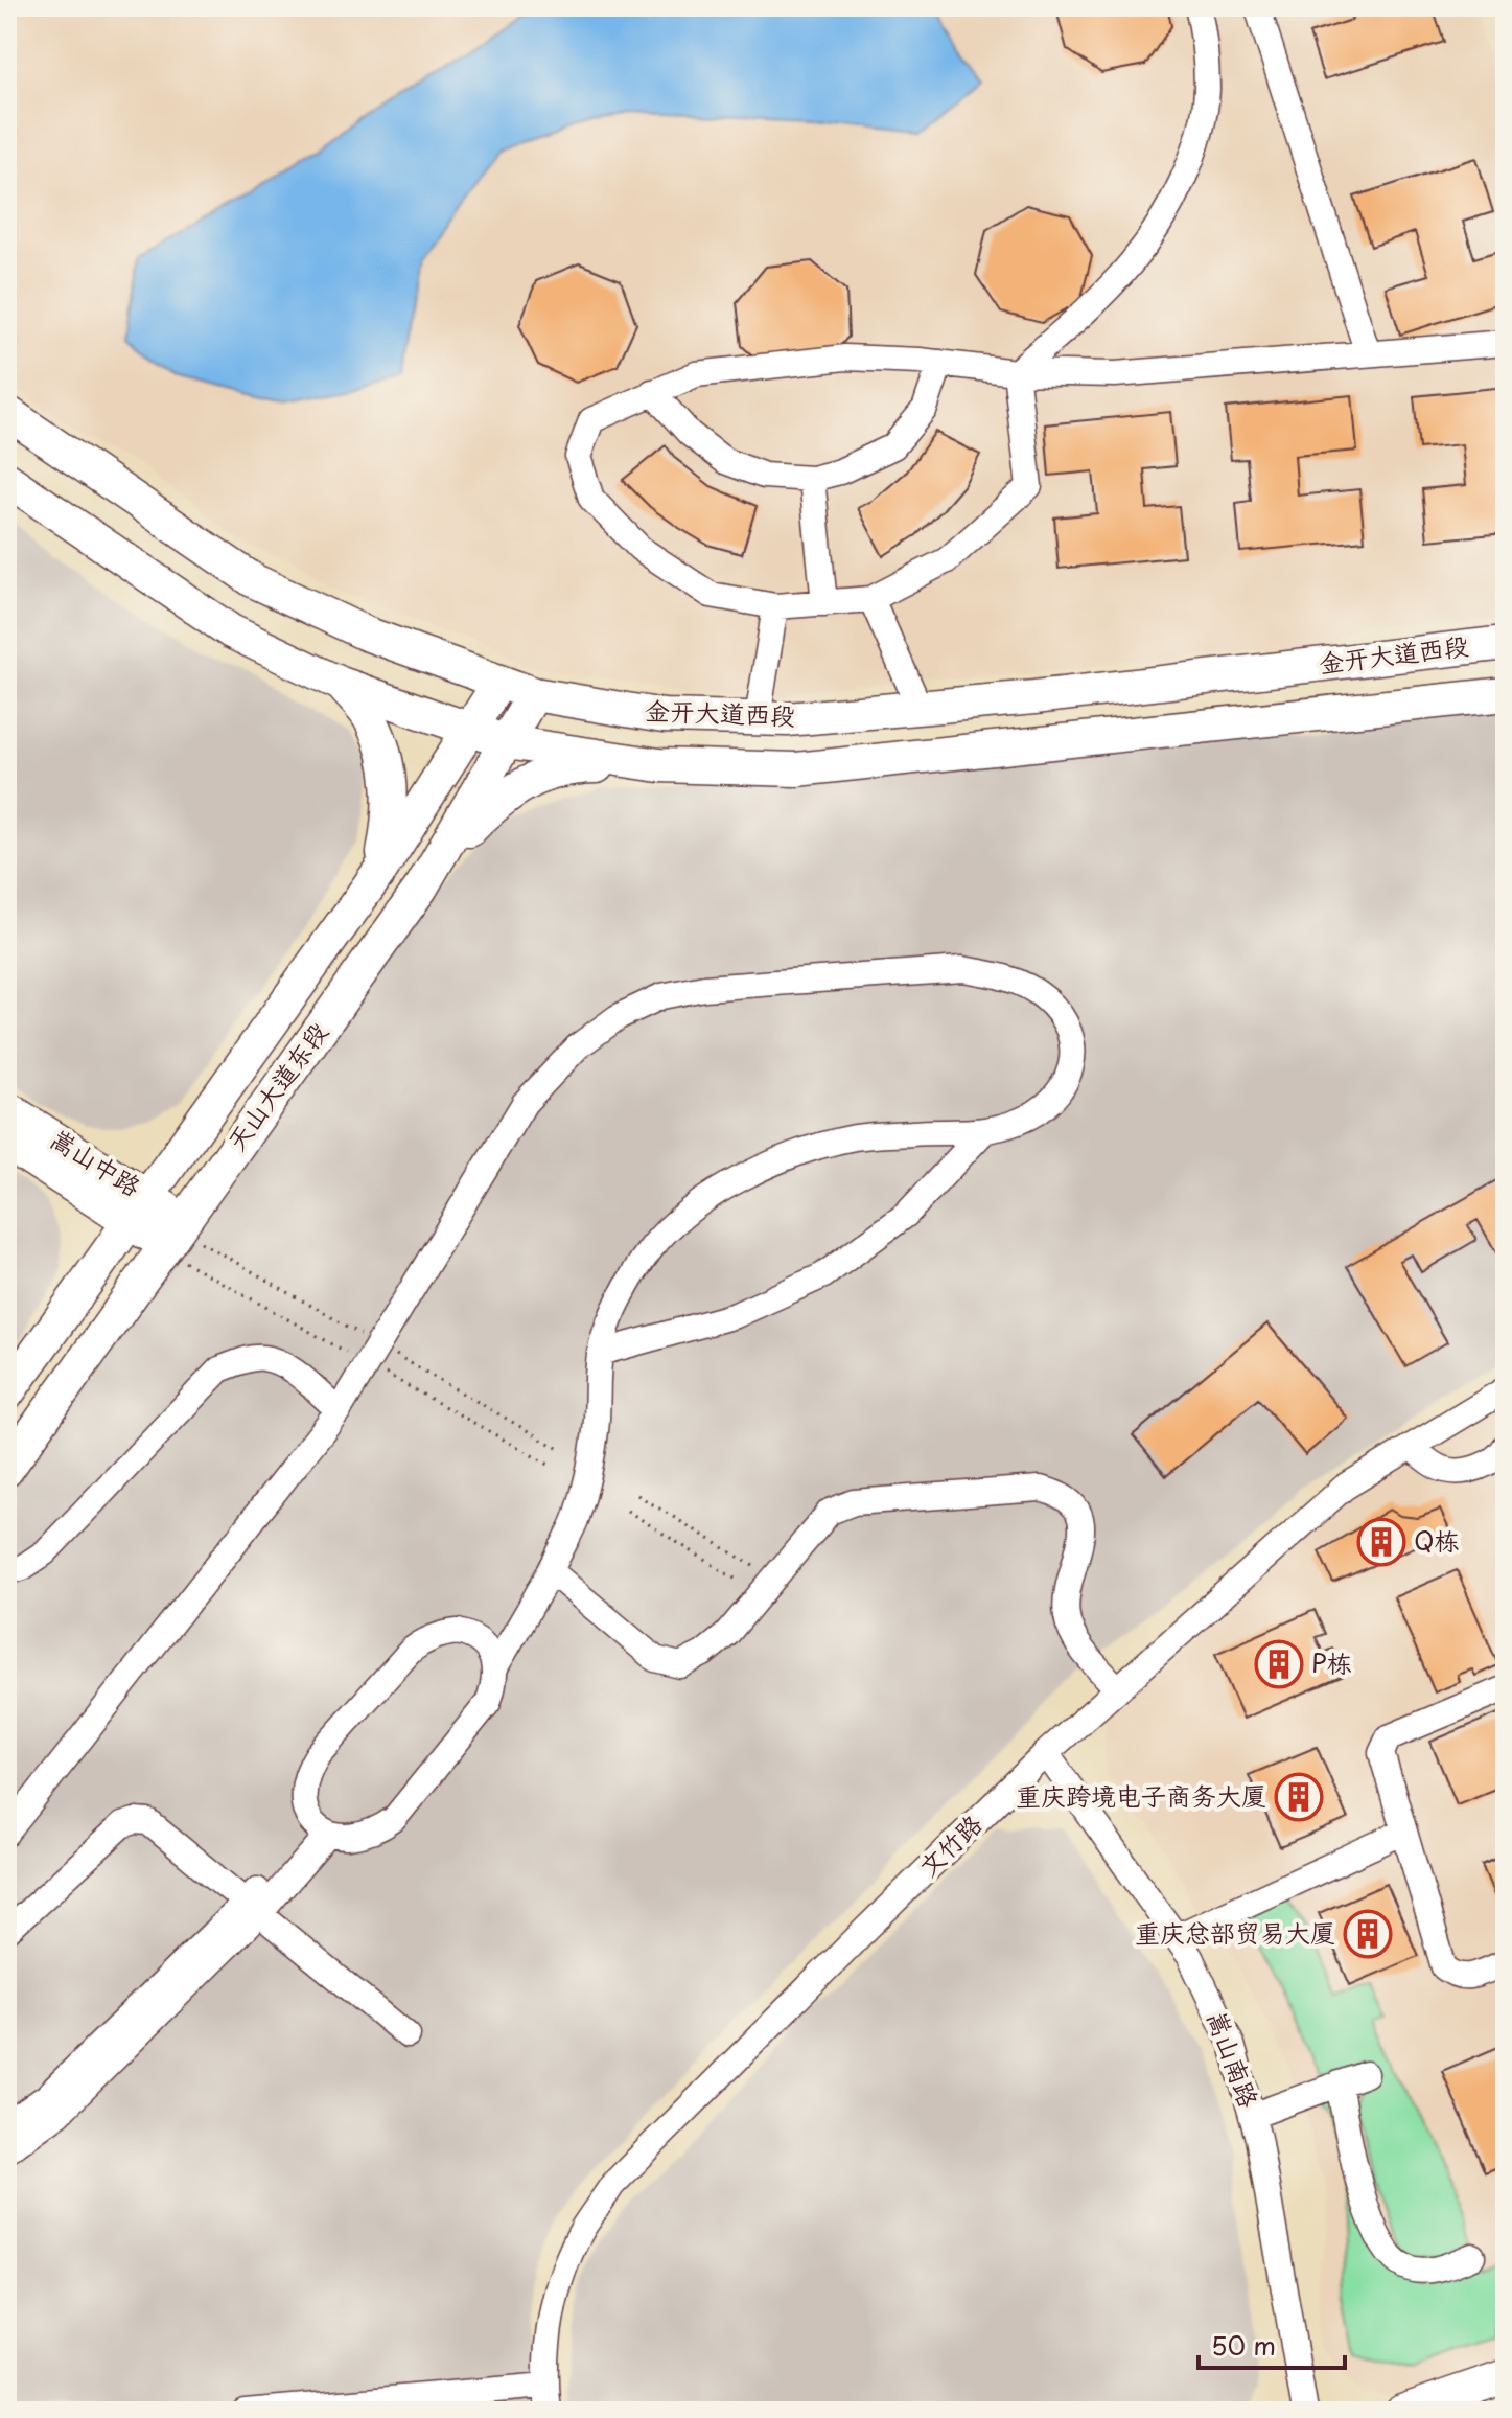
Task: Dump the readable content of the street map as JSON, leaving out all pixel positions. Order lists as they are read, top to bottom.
{
  "streets": {
    "main road": ["金开大道西段", "天山大道东段", "嵩山中路"],
    "street": ["文竹路", "嵩山南路"]
  },
  "crossings": [
    ["金开大道西段", "天山大道东段"],
    ["天山大道东段", "嵩山中路"],
    ["文竹路", "嵩山南路"]
  ],
  "places": {
    "building": [
      "Q栋",
      "P栋",
      "重庆跨境电子商务大厦",
      "重庆总部贸易大厦"
    ]
  },
  "scale_bar": "50 m"
}
